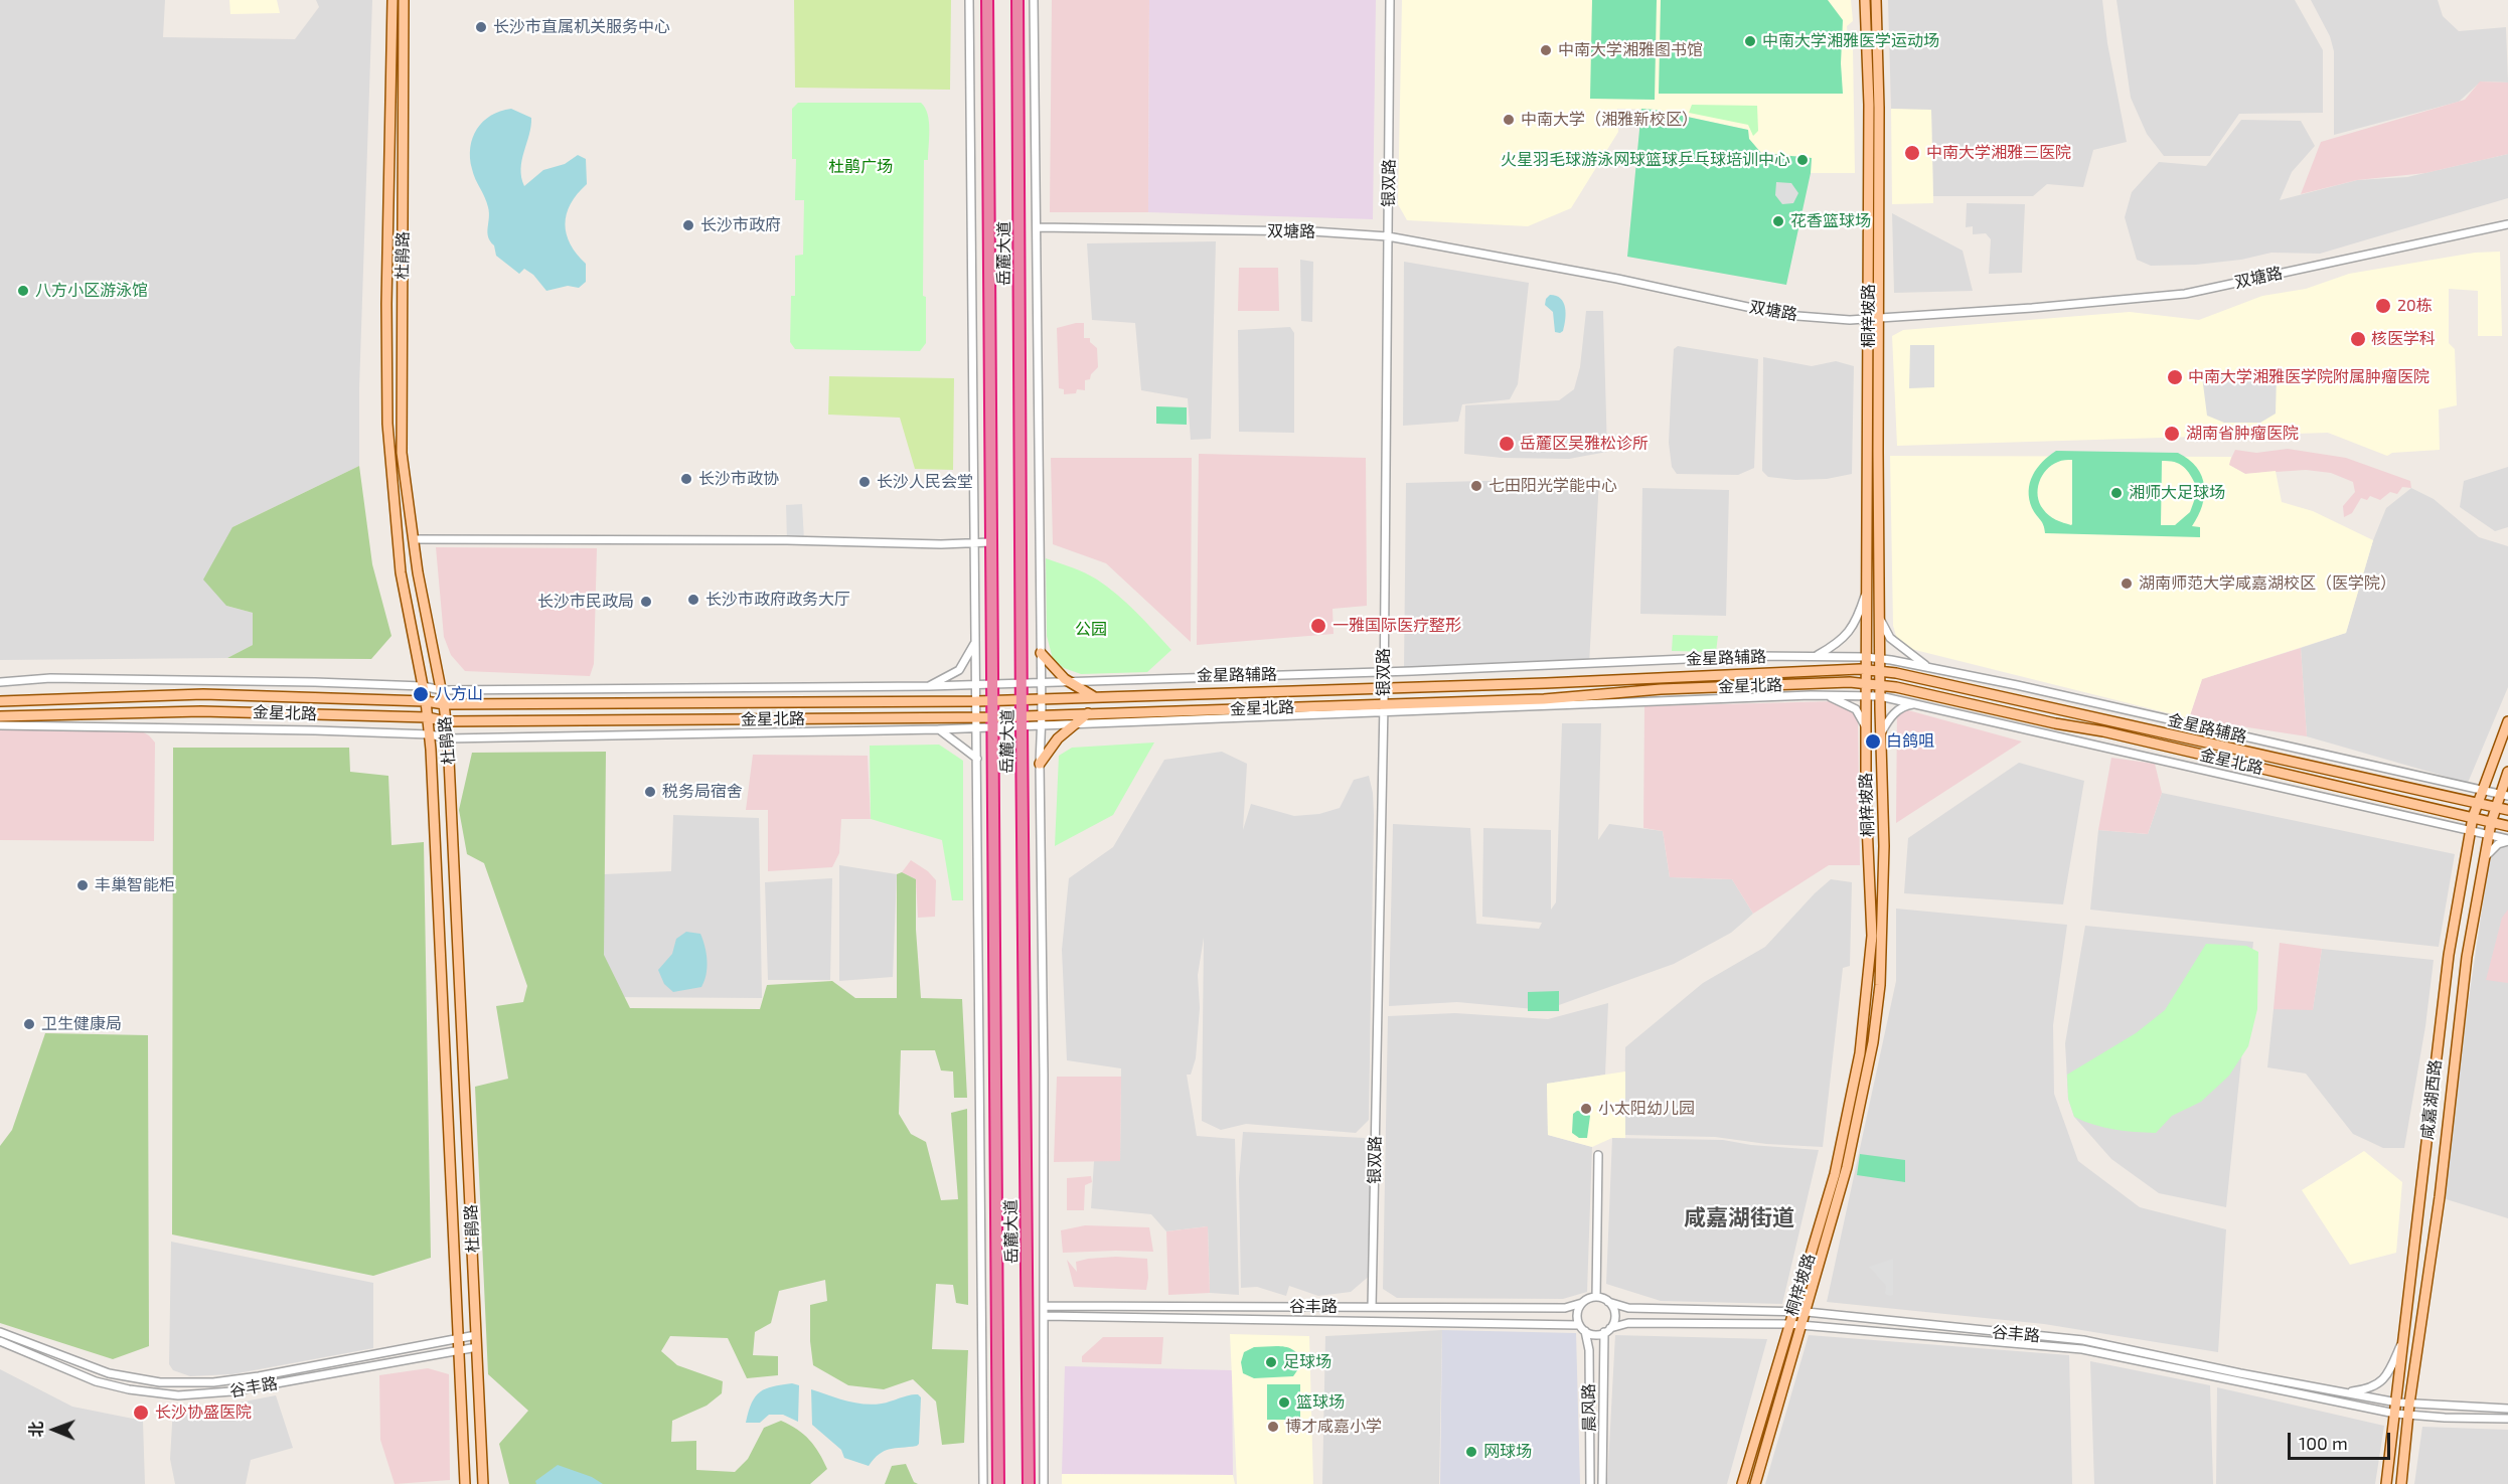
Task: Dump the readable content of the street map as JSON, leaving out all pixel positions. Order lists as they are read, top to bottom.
{
  "streets": {
    "highway": ["岳麓大道"],
    "main road": [
      "杜鹃路",
      "桐梓坡路",
      "金星北路",
      "咸嘉湖西路"
    ],
    "street": [
      "银双路",
      "双塘路",
      "金星路辅路",
      "谷丰路",
      "晨风路"
    ]
  },
  "crossings": [
    ["银双路", "双塘路"],
    ["银双路", "金星路辅路"],
    ["银双路", "金星北路"],
    ["银双路", "谷丰路"],
    ["双塘路", "桐梓坡路"],
    ["岳麓大道", "金星路辅路"],
    ["岳麓大道", "金星北路"],
    ["杜鹃路", "金星路辅路"],
    ["杜鹃路", "金星北路"],
    ["杜鹃路", "谷丰路"],
    ["桐梓坡路", "金星路辅路"],
    ["桐梓坡路", "金星北路"],
    ["桐梓坡路", "谷丰路"],
    ["金星路辅路", "咸嘉湖西路"],
    ["金星北路", "咸嘉湖西路"],
    ["咸嘉湖西路", "谷丰路"],
    ["谷丰路", "晨风路"]
  ],
  "districts": ["咸嘉湖街道"],
  "parks": ["杜鹃广场", "公园"],
  "places": [
    "长沙市直属机关服务中心",
    "中南大学湘雅医学运动场",
    "中南大学湘雅图书馆",
    "中南大学（湘雅新校区）",
    "中南大学湘雅三医院",
    "火星羽毛球游泳网球篮球乒乓球培训中心",
    "花香篮球场",
    "长沙市政府",
    "八方小区游泳馆",
    "20栋",
    "核医学科",
    "中南大学湘雅医学院附属肿瘤医院",
    "湖南省肿瘤医院",
    "岳麓区吴雅松诊所",
    "长沙市政协",
    "长沙人民会堂",
    "七田阳光学能中心",
    "湘师大足球场",
    "湖南师范大学咸嘉湖校区（医学院）",
    "长沙市政府政务大厅",
    "长沙市民政局",
    "一雅国际医疗整形",
    "八方山",
    "白鸽咀",
    "税务局宿舍",
    "丰巢智能柜",
    "卫生健康局",
    "小太阳幼儿园",
    "足球场",
    "篮球场",
    "长沙协盛医院",
    "博才咸嘉小学",
    "网球场"
  ],
  "scale_bar": "100 m",
  "north": "left"
}
